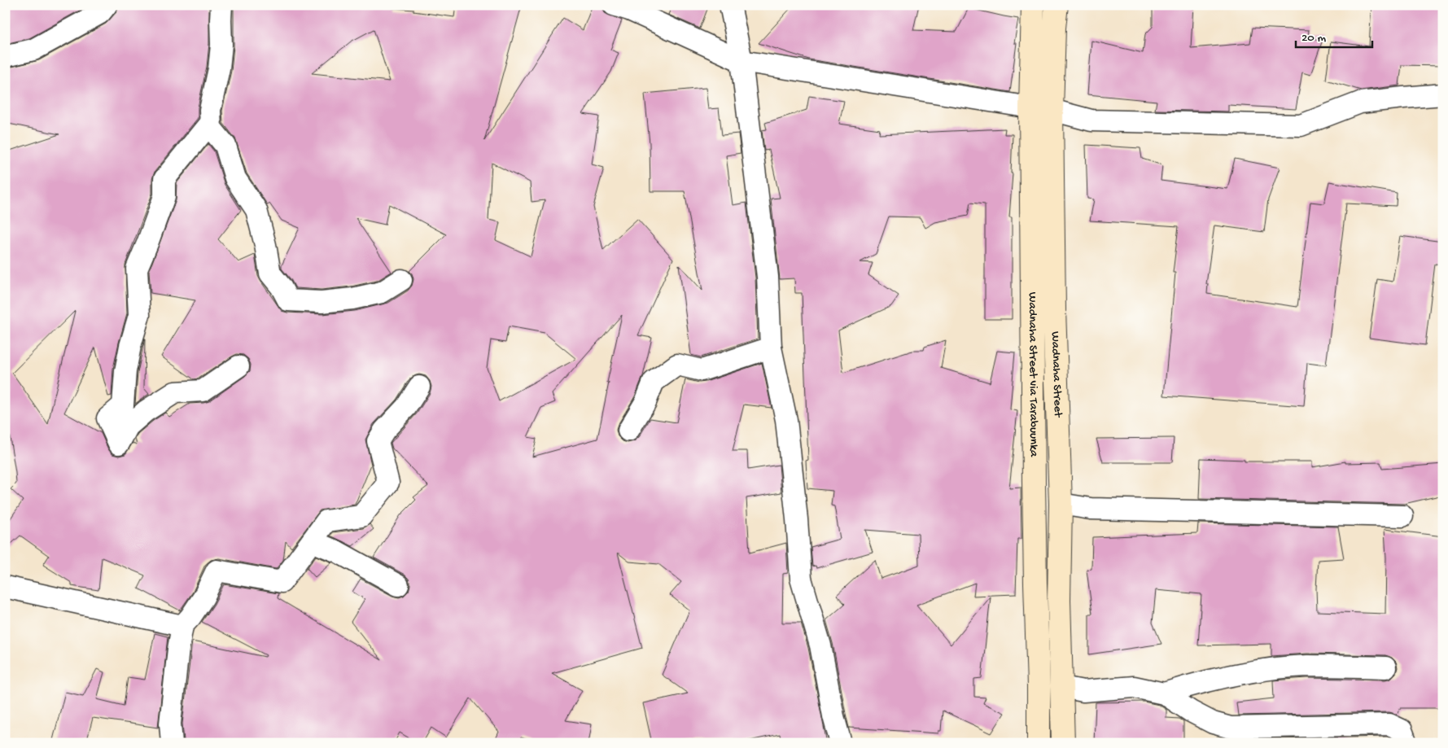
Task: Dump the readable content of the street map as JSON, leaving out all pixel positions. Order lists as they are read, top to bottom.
{
  "streets": {
    "main road": ["Wadnaha Street", "Wadnaha Street via Tarabuunka"]
  },
  "crossings": [
    ["Wadnaha Street", "Wadnaha Street via Tarabuunka"]
  ],
  "scale_bar": "20 m"
}
